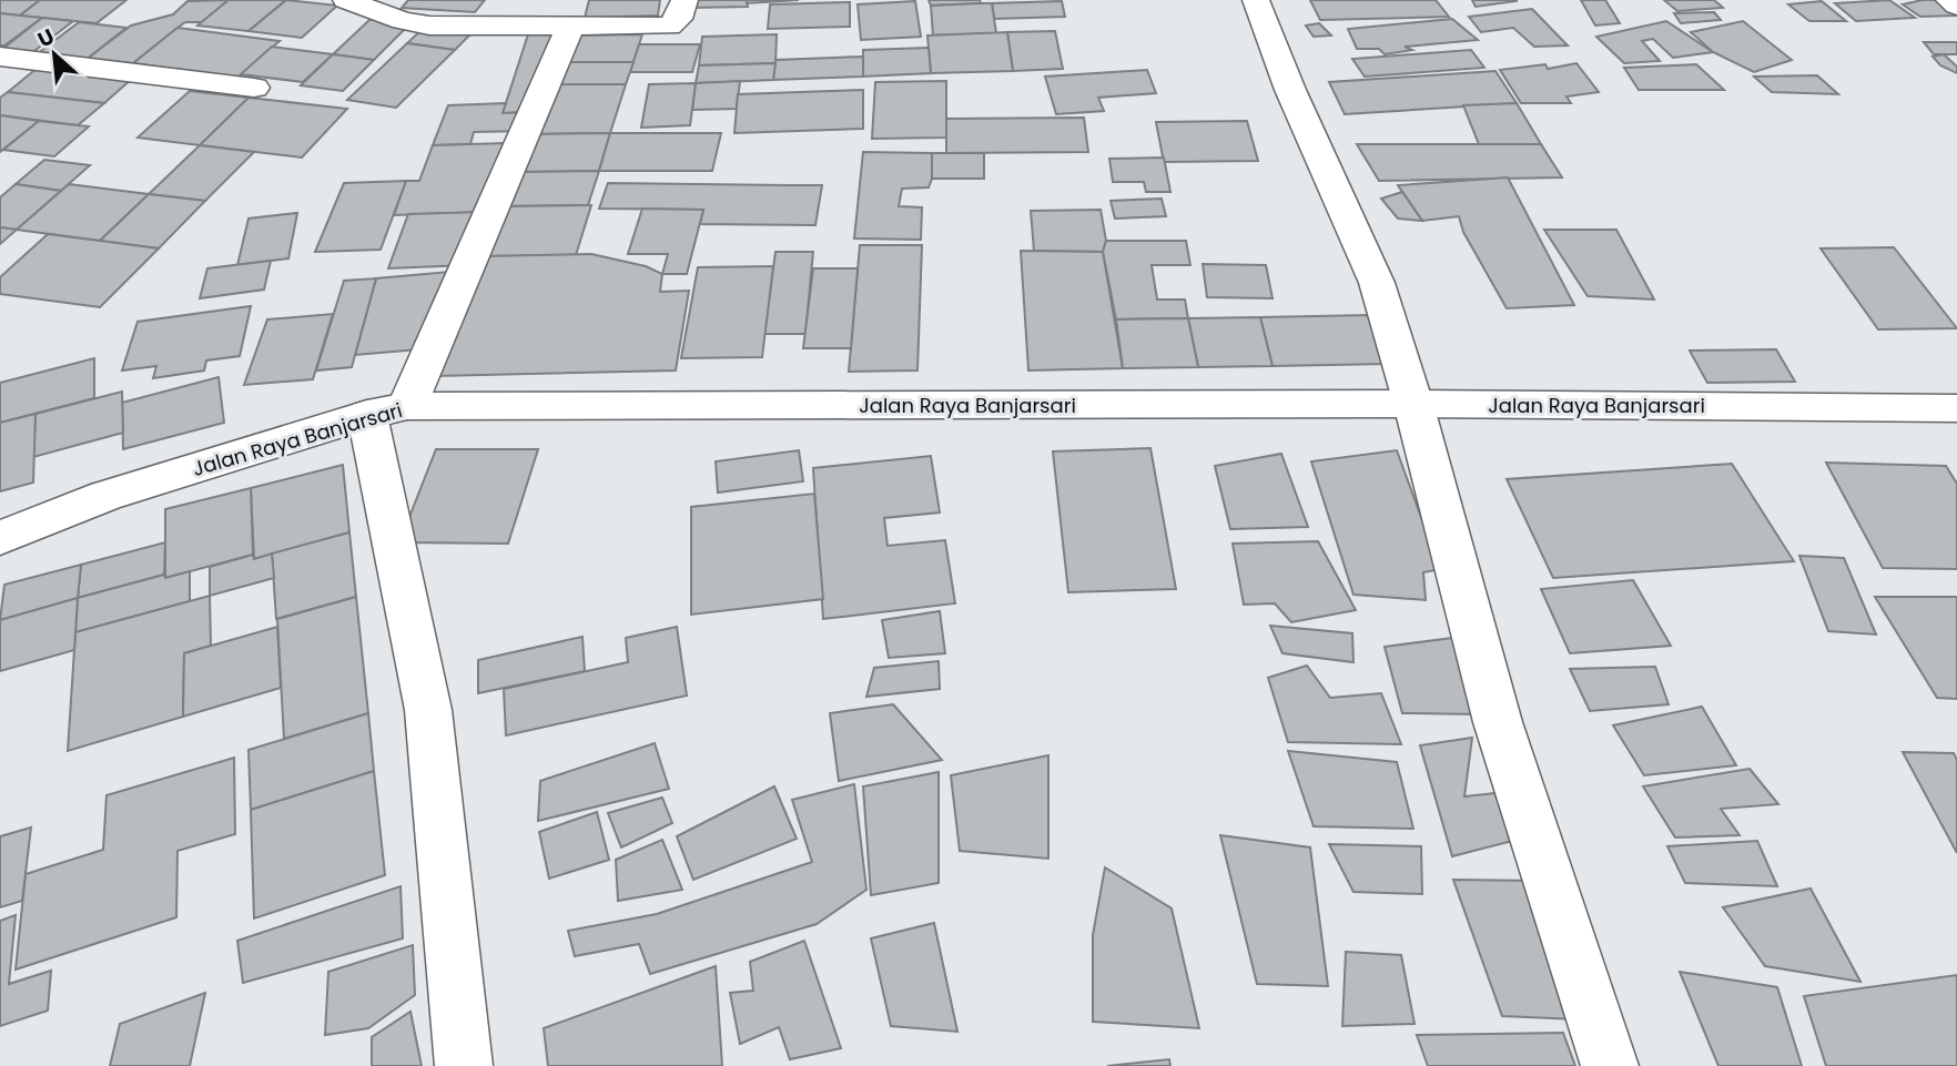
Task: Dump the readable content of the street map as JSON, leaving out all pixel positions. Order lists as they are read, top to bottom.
{
  "streets": {
    "main road": ["Jalan Raya Banjarsari"]
  },
  "north": "top left"
}
